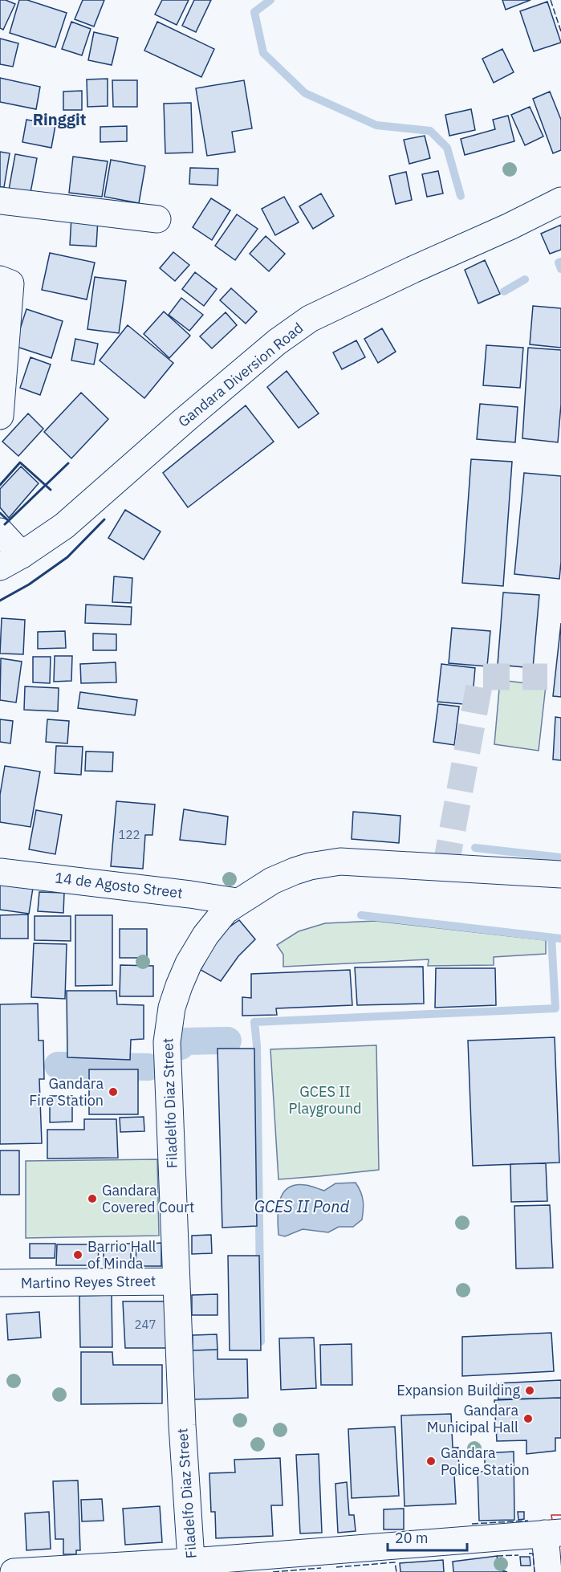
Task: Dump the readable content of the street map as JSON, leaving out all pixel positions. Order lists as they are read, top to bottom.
{
  "streets": {
    "main road": [
      "Gandara Diversion Road",
      "14 de Agosto Street",
      "Filadelfo Diaz Street",
      "Martino Reyes Street"
    ]
  },
  "crossings": [
    ["14 de Agosto Street", "Filadelfo Diaz Street"],
    ["Filadelfo Diaz Street", "Martino Reyes Street"]
  ],
  "districts": ["Ringgit"],
  "water": ["GCES II Pond"],
  "parks": ["GCES II Playground"],
  "places": [
    "Gandara Fire Station",
    "Gandara Covered Court",
    "Barrio Hall of Minda",
    "Expansion Building",
    "Gandara Municipal Hall",
    "Gandara Police Station"
  ],
  "house_numbers": ["122", "247"],
  "scale_bar": "20 m"
}
